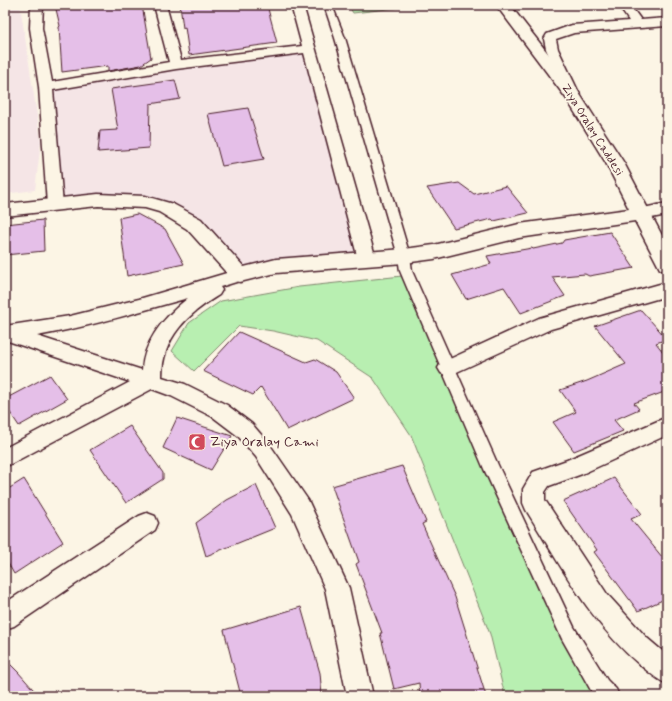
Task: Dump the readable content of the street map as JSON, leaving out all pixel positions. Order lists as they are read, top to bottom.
{
  "streets": {
    "main road": ["Ziya Oralay Caddesi"]
  },
  "places": {
    "mosque": ["Ziya Oralay Cami"]
  }
}
